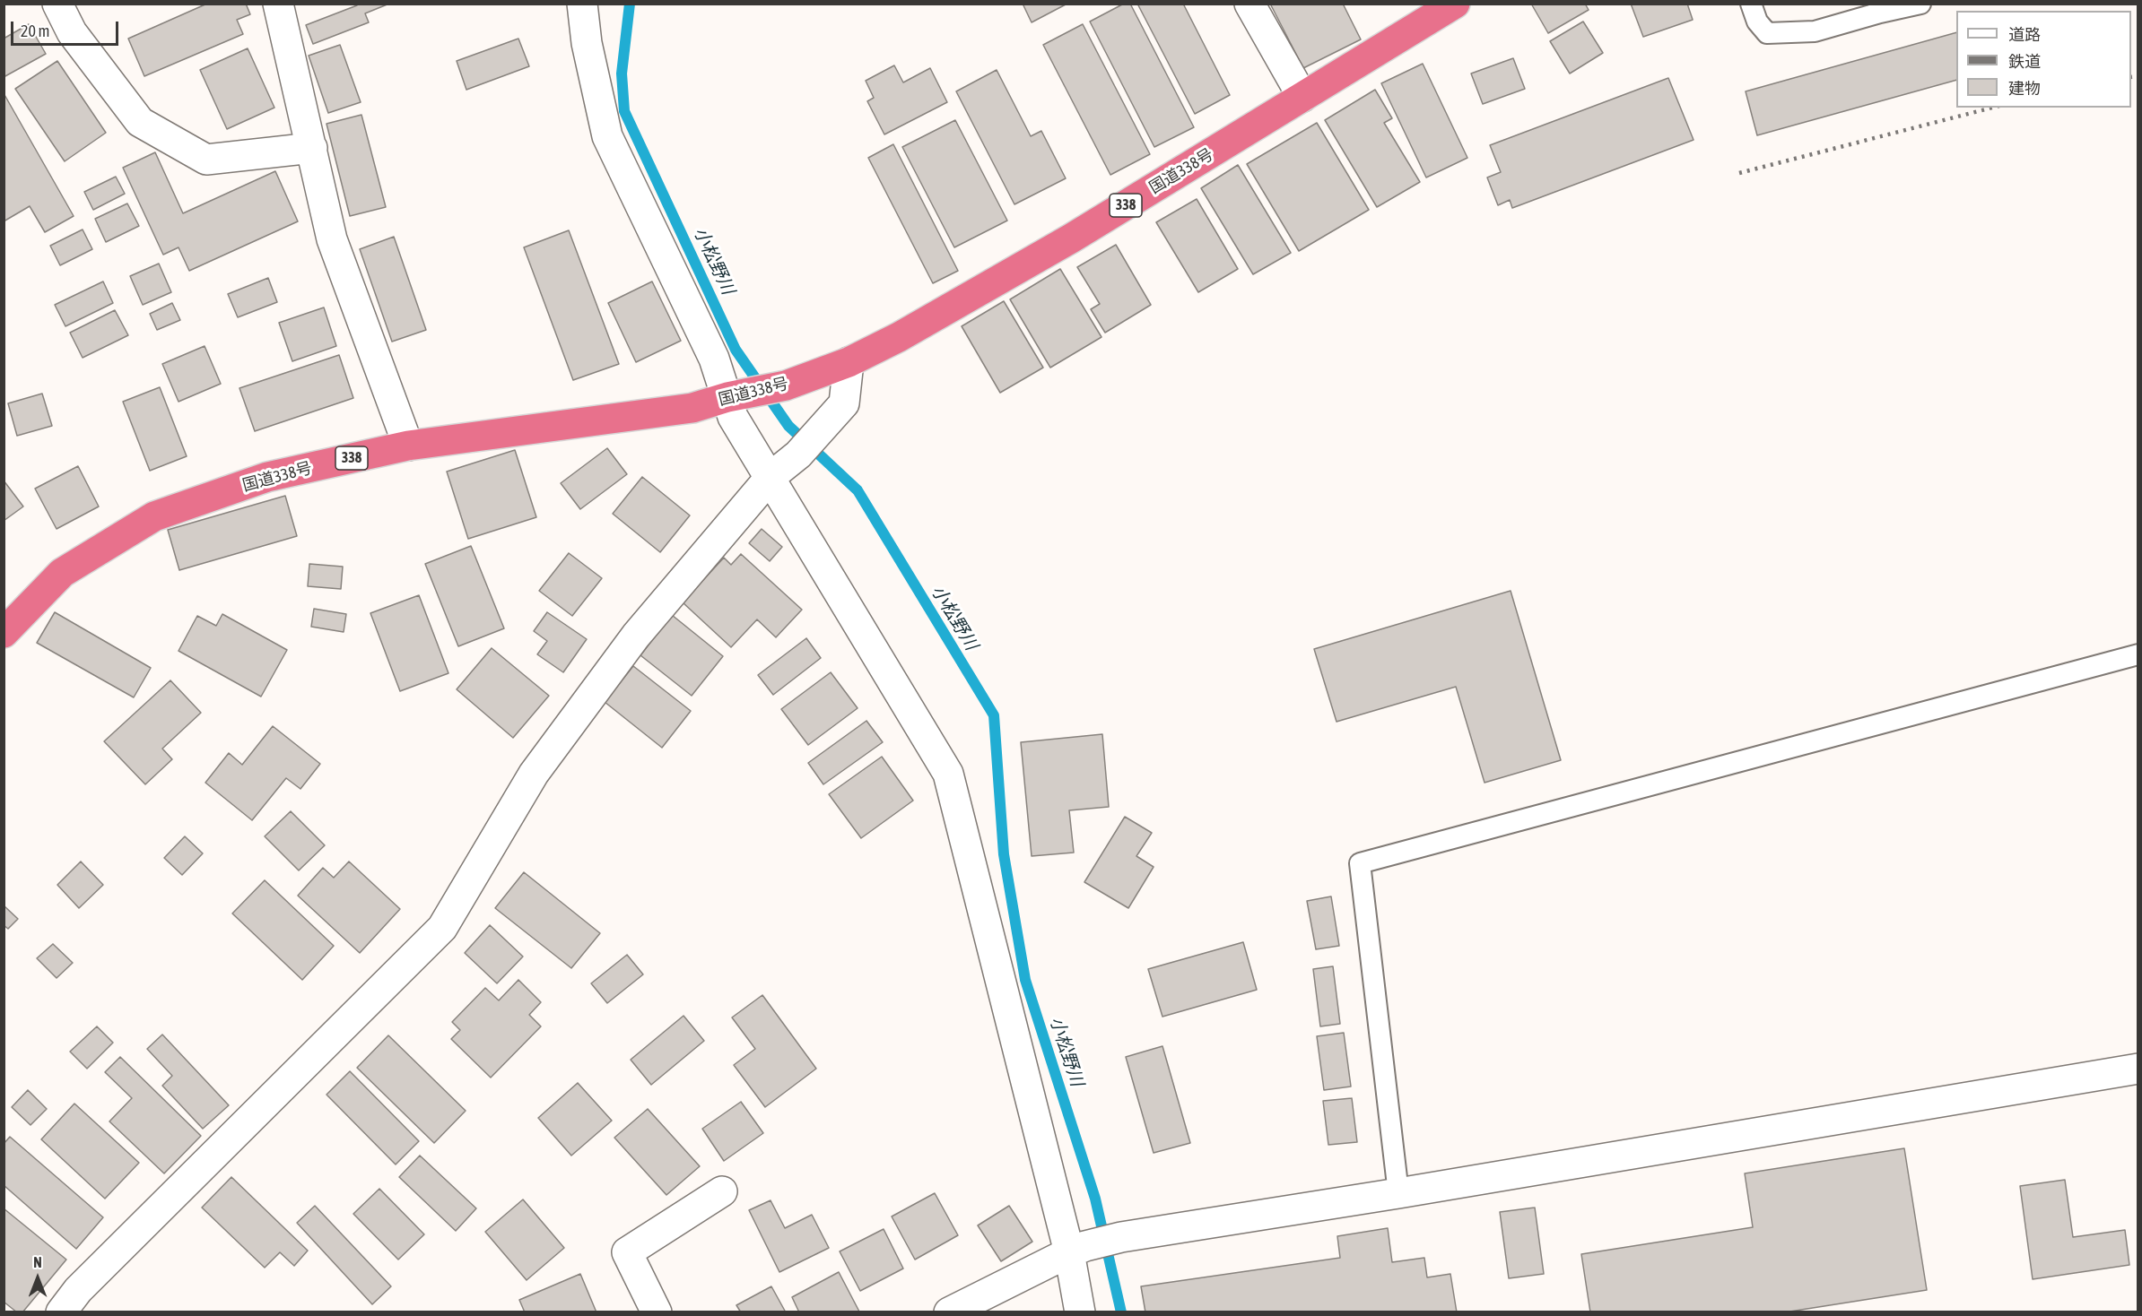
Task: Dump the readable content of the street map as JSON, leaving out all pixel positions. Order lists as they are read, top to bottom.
{
  "streets": {
    "highway": ["国道338号", "338"]
  },
  "water": ["小松野川"],
  "legend": ["道路", "鉄道", "建物"],
  "scale_bar": "20 m",
  "north": "top"
}
